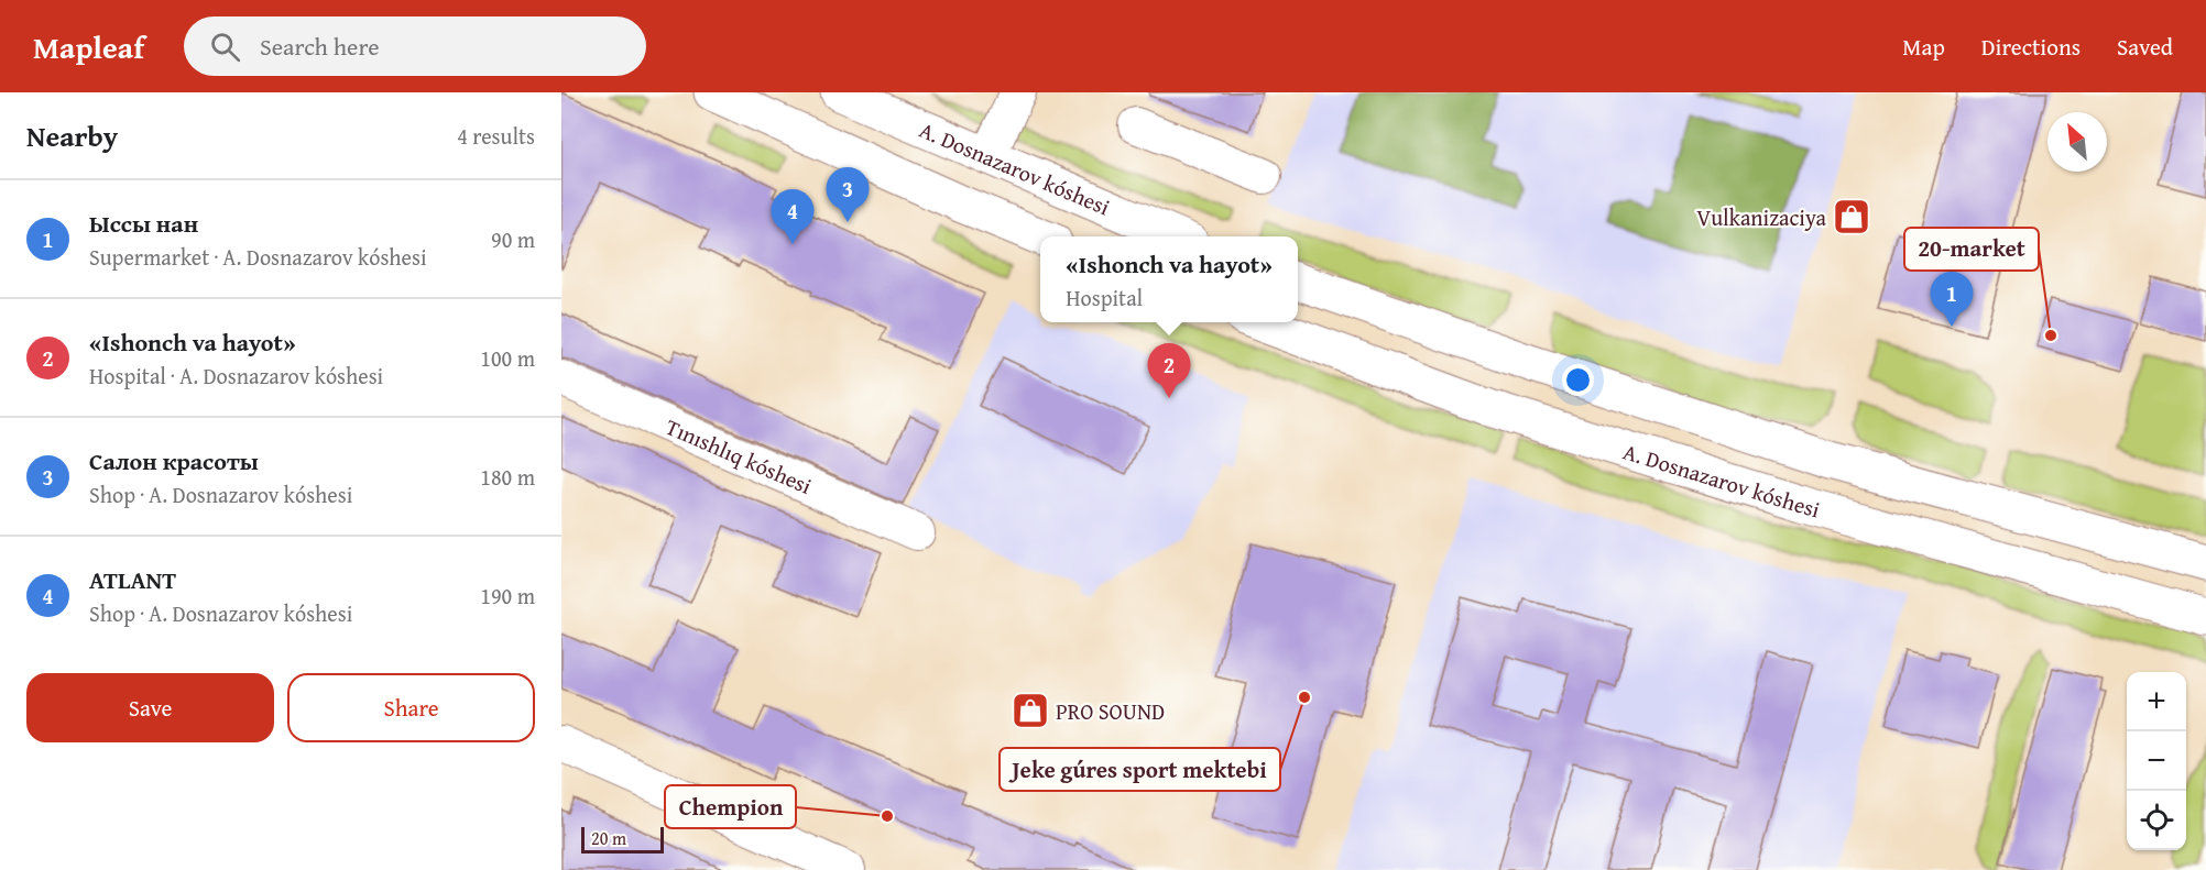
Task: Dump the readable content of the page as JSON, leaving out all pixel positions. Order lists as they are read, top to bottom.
{
  "streets": {
    "main road": ["A. Dosnazarov kóshesi"],
    "street": ["Tınıshlıq kóshesi"]
  },
  "places": {
    "shop": ["Vulkanizaciya", "PRO SOUND"],
    "other": ["20-market", "Jeke gúres sport mektebi", "Chempion"]
  },
  "scale_bar": "20 m",
  "north": "top left",
  "page": {
    "header": "Mapleaf",
    "search": "Search here",
    "nav": ["Map", "Directions", "Saved"],
    "heading": ["Nearby", "4 results"],
    "pins": [
      "3",
      "4",
      "1",
      "2"
    ],
    "list": [
      {
        "mark": "1",
        "name": "Ыссы нан",
        "note": "Supermarket · A. Dosnazarov kóshesi",
        "value": "90 m"
      },
      {
        "mark": "2",
        "name": "«Ishonch va hayot»",
        "note": "Hospital · A. Dosnazarov kóshesi",
        "value": "100 m"
      },
      {
        "mark": "3",
        "name": "Салон красоты",
        "note": "Shop · A. Dosnazarov kóshesi",
        "value": "180 m"
      },
      {
        "mark": "4",
        "name": "ATLANT",
        "note": "Shop · A. Dosnazarov kóshesi",
        "value": "190 m"
      }
    ],
    "popup": ["«Ishonch va hayot»", "Hospital"],
    "buttons": ["Save", "Share"],
    "map_buttons": ["+", "−"],
    "scale": "20 m"
  }
}
